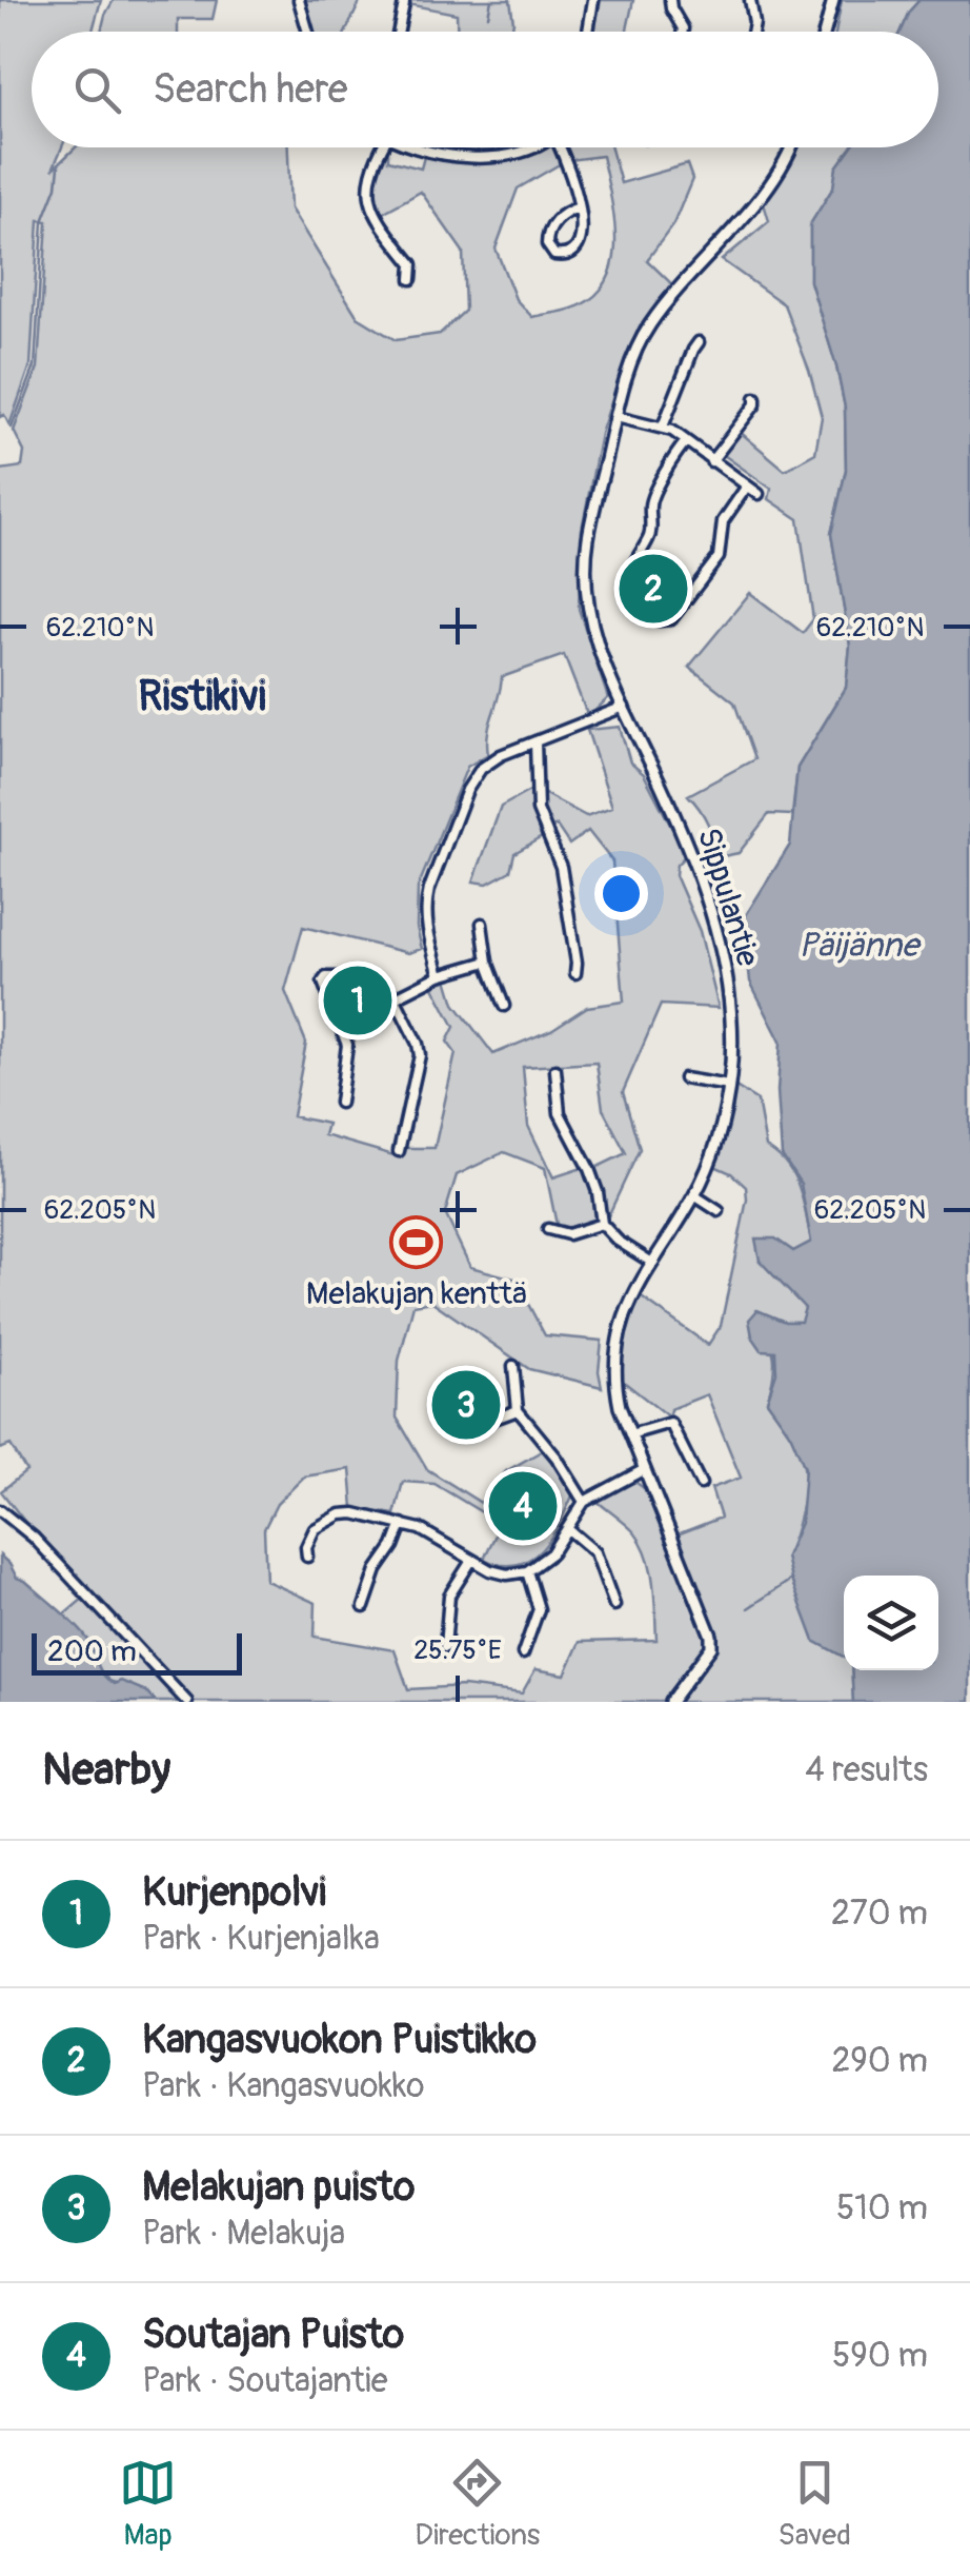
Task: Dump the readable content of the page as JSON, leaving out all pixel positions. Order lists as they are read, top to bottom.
{
  "streets": {
    "street": ["Sippulantie"]
  },
  "districts": ["Ristikivi"],
  "water": ["Päijänne"],
  "places": {
    "sports": ["Melakujan kenttä"]
  },
  "scale_bar": "200 m",
  "page": {
    "search": "Search here",
    "pins": [
      "2",
      "1",
      "3",
      "4"
    ],
    "scale": "200 m",
    "heading": ["Nearby", "4 results"],
    "list": [
      {
        "mark": "1",
        "name": "Kurjenpolvi",
        "note": "Park · Kurjenjalka",
        "value": "270 m"
      },
      {
        "mark": "2",
        "name": "Kangasvuokon Puistikko",
        "note": "Park · Kangasvuokko",
        "value": "290 m"
      },
      {
        "mark": "3",
        "name": "Melakujan puisto",
        "note": "Park · Melakuja",
        "value": "510 m"
      },
      {
        "mark": "4",
        "name": "Soutajan Puisto",
        "note": "Park · Soutajantie",
        "value": "590 m"
      }
    ],
    "nav": ["Map", "Directions", "Saved"]
  },
  "coordinates": ["62.210°N", "62.205°N", "25.75°E"]
}
